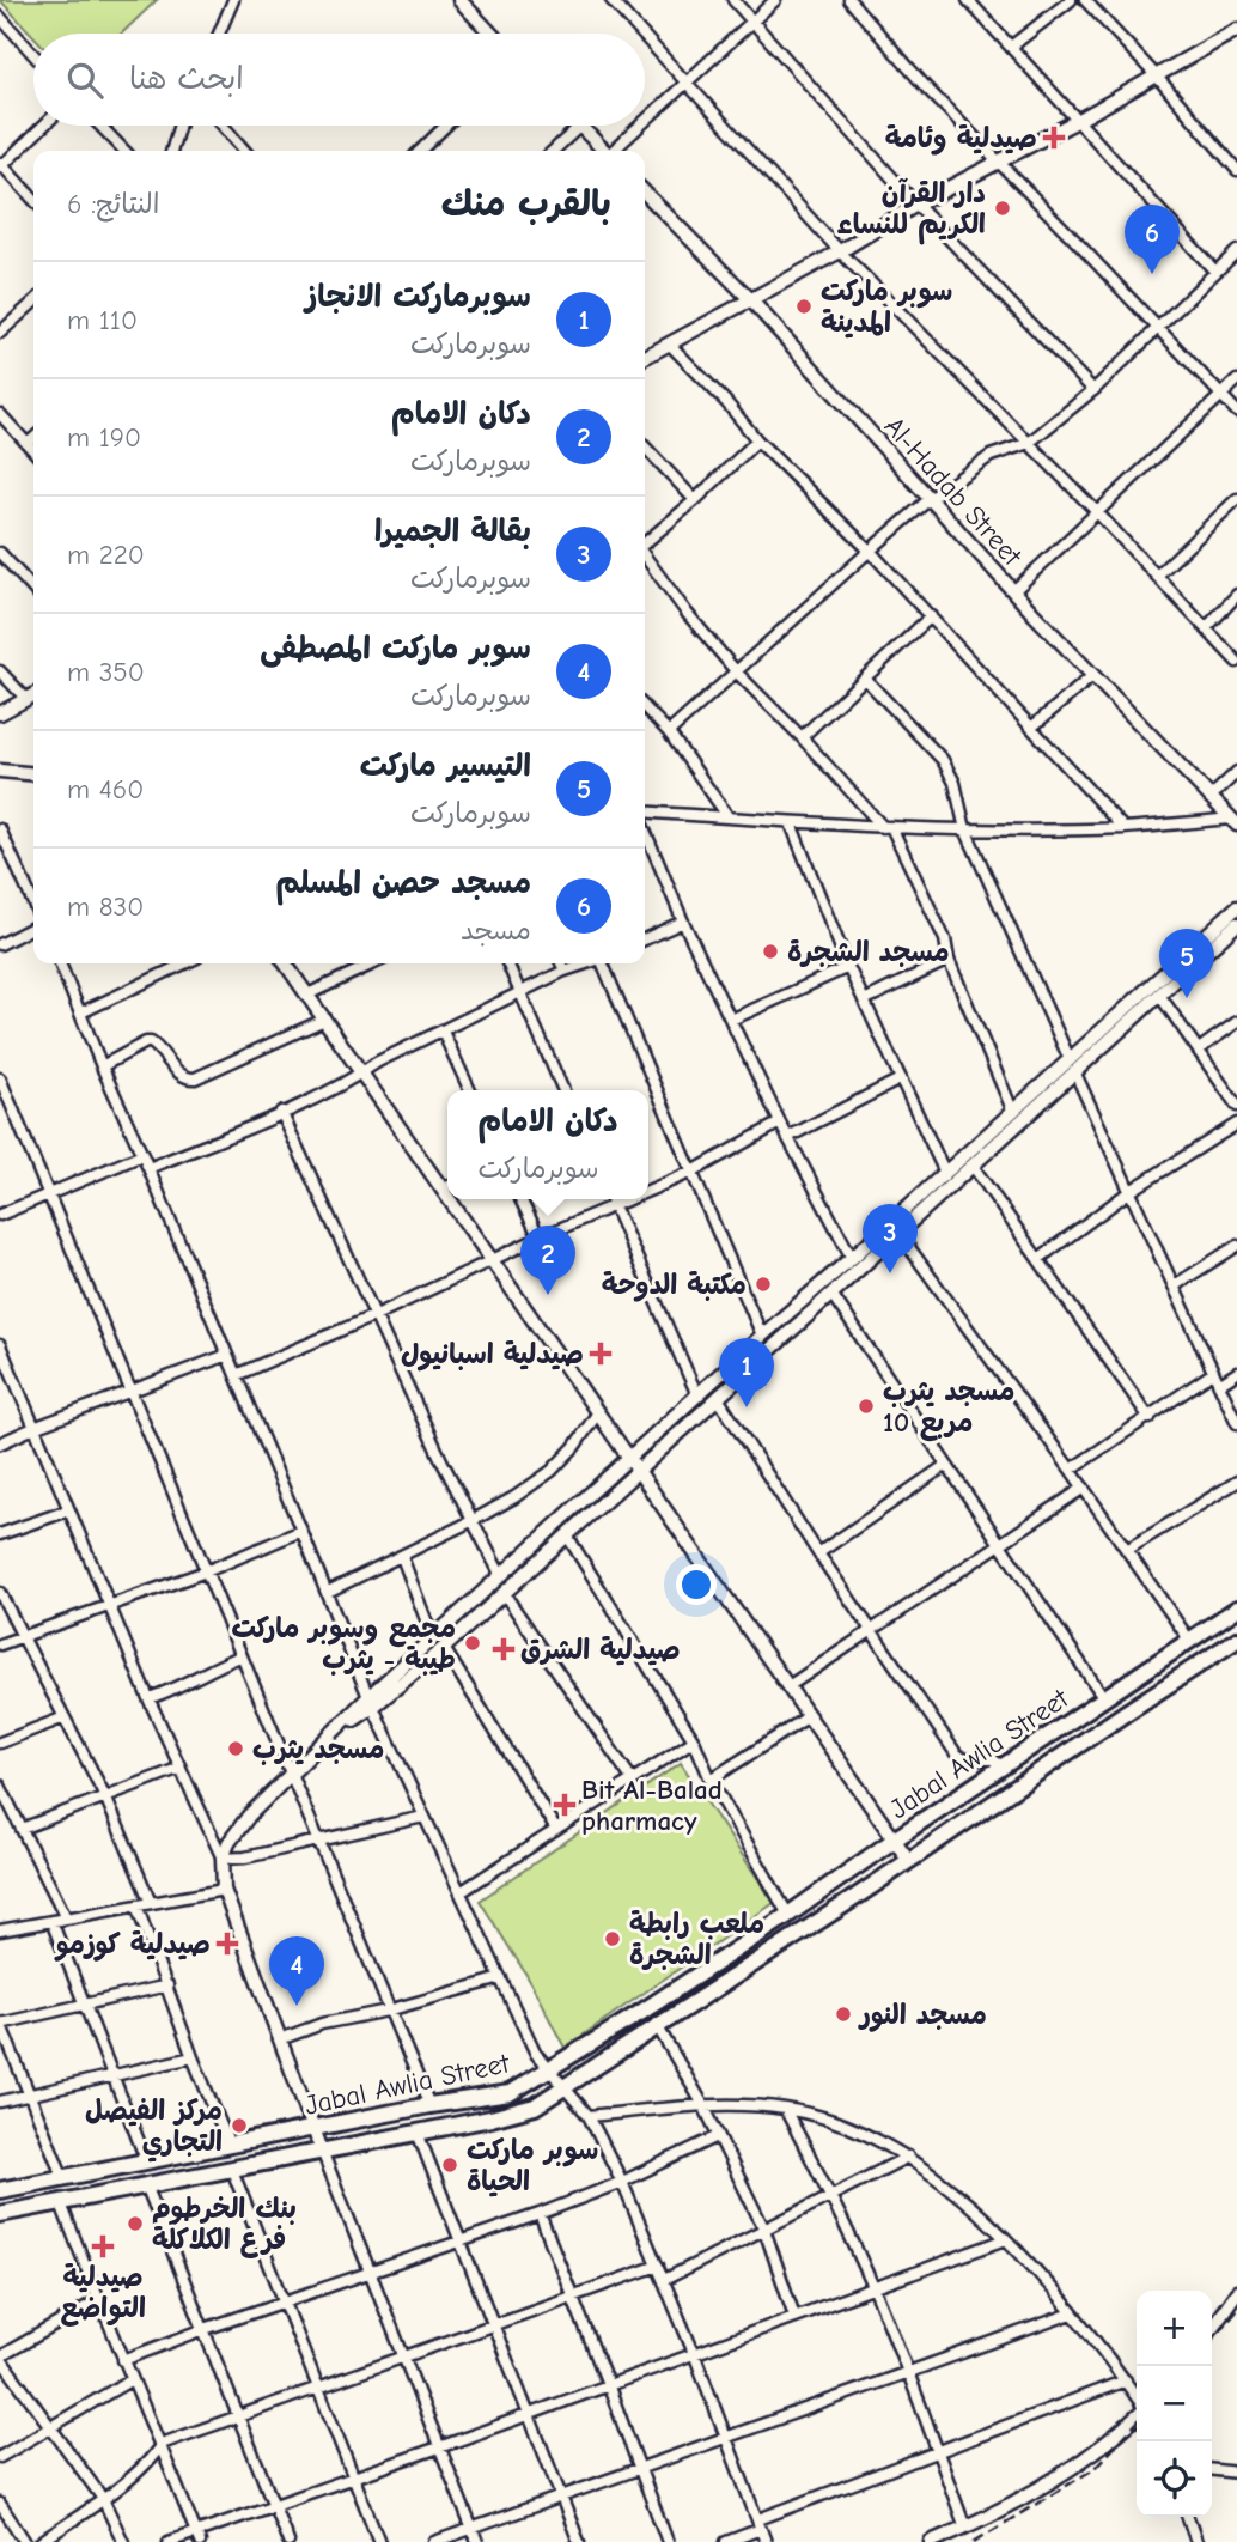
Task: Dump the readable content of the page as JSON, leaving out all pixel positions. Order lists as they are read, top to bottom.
{
  "streets": {
    "main road": ["Jabal Awlia Street"],
    "street": ["Al-Hadab Street"]
  },
  "places": {
    "health": [
      "صيدلية وئامة",
      "صيدلية اسبانيول",
      "صيدلية الشرق",
      "Bit Al-Balad pharmacy",
      "صيدلية كوزمو",
      "صيدلية التواضع"
    ],
    "other": [
      "دار القرآن الكريم للنساء",
      "سوبر ماركت المدينة",
      "مسجد الشجرة",
      "مكتبة الدوحة",
      "مسجد يثرب مربع 10",
      "مجمع وسوبر ماركت طيبة - يثرب",
      "مسجد يثرب",
      "ملعب رابطة الشجرة",
      "مسجد النور",
      "مركز الفيصل التجاري",
      "سوبر ماركت الحياة",
      "بنك الخرطوم فرع الكلاكلة"
    ]
  },
  "page": {
    "search": "ابحث هنا",
    "heading": ["بالقرب منك", "النتائج: 6"],
    "pins": [
      "6",
      "5",
      "3",
      "2",
      "1",
      "4"
    ],
    "list": [
      {
        "mark": "1",
        "name": "سوبرماركت الانجاز",
        "note": "سوبرماركت",
        "value": "110 m"
      },
      {
        "mark": "2",
        "name": "دكان الامام",
        "note": "سوبرماركت",
        "value": "190 m"
      },
      {
        "mark": "3",
        "name": "بقالة الجميرا",
        "note": "سوبرماركت",
        "value": "220 m"
      },
      {
        "mark": "4",
        "name": "سوبر ماركت المصطفى",
        "note": "سوبرماركت",
        "value": "350 m"
      },
      {
        "mark": "5",
        "name": "التيسير ماركت",
        "note": "سوبرماركت",
        "value": "460 m"
      },
      {
        "mark": "6",
        "name": "مسجد حصن المسلم",
        "note": "مسجد",
        "value": "830 m"
      }
    ],
    "popup": ["دكان الامام", "سوبرماركت"],
    "map_buttons": ["+", "−"]
  }
}
